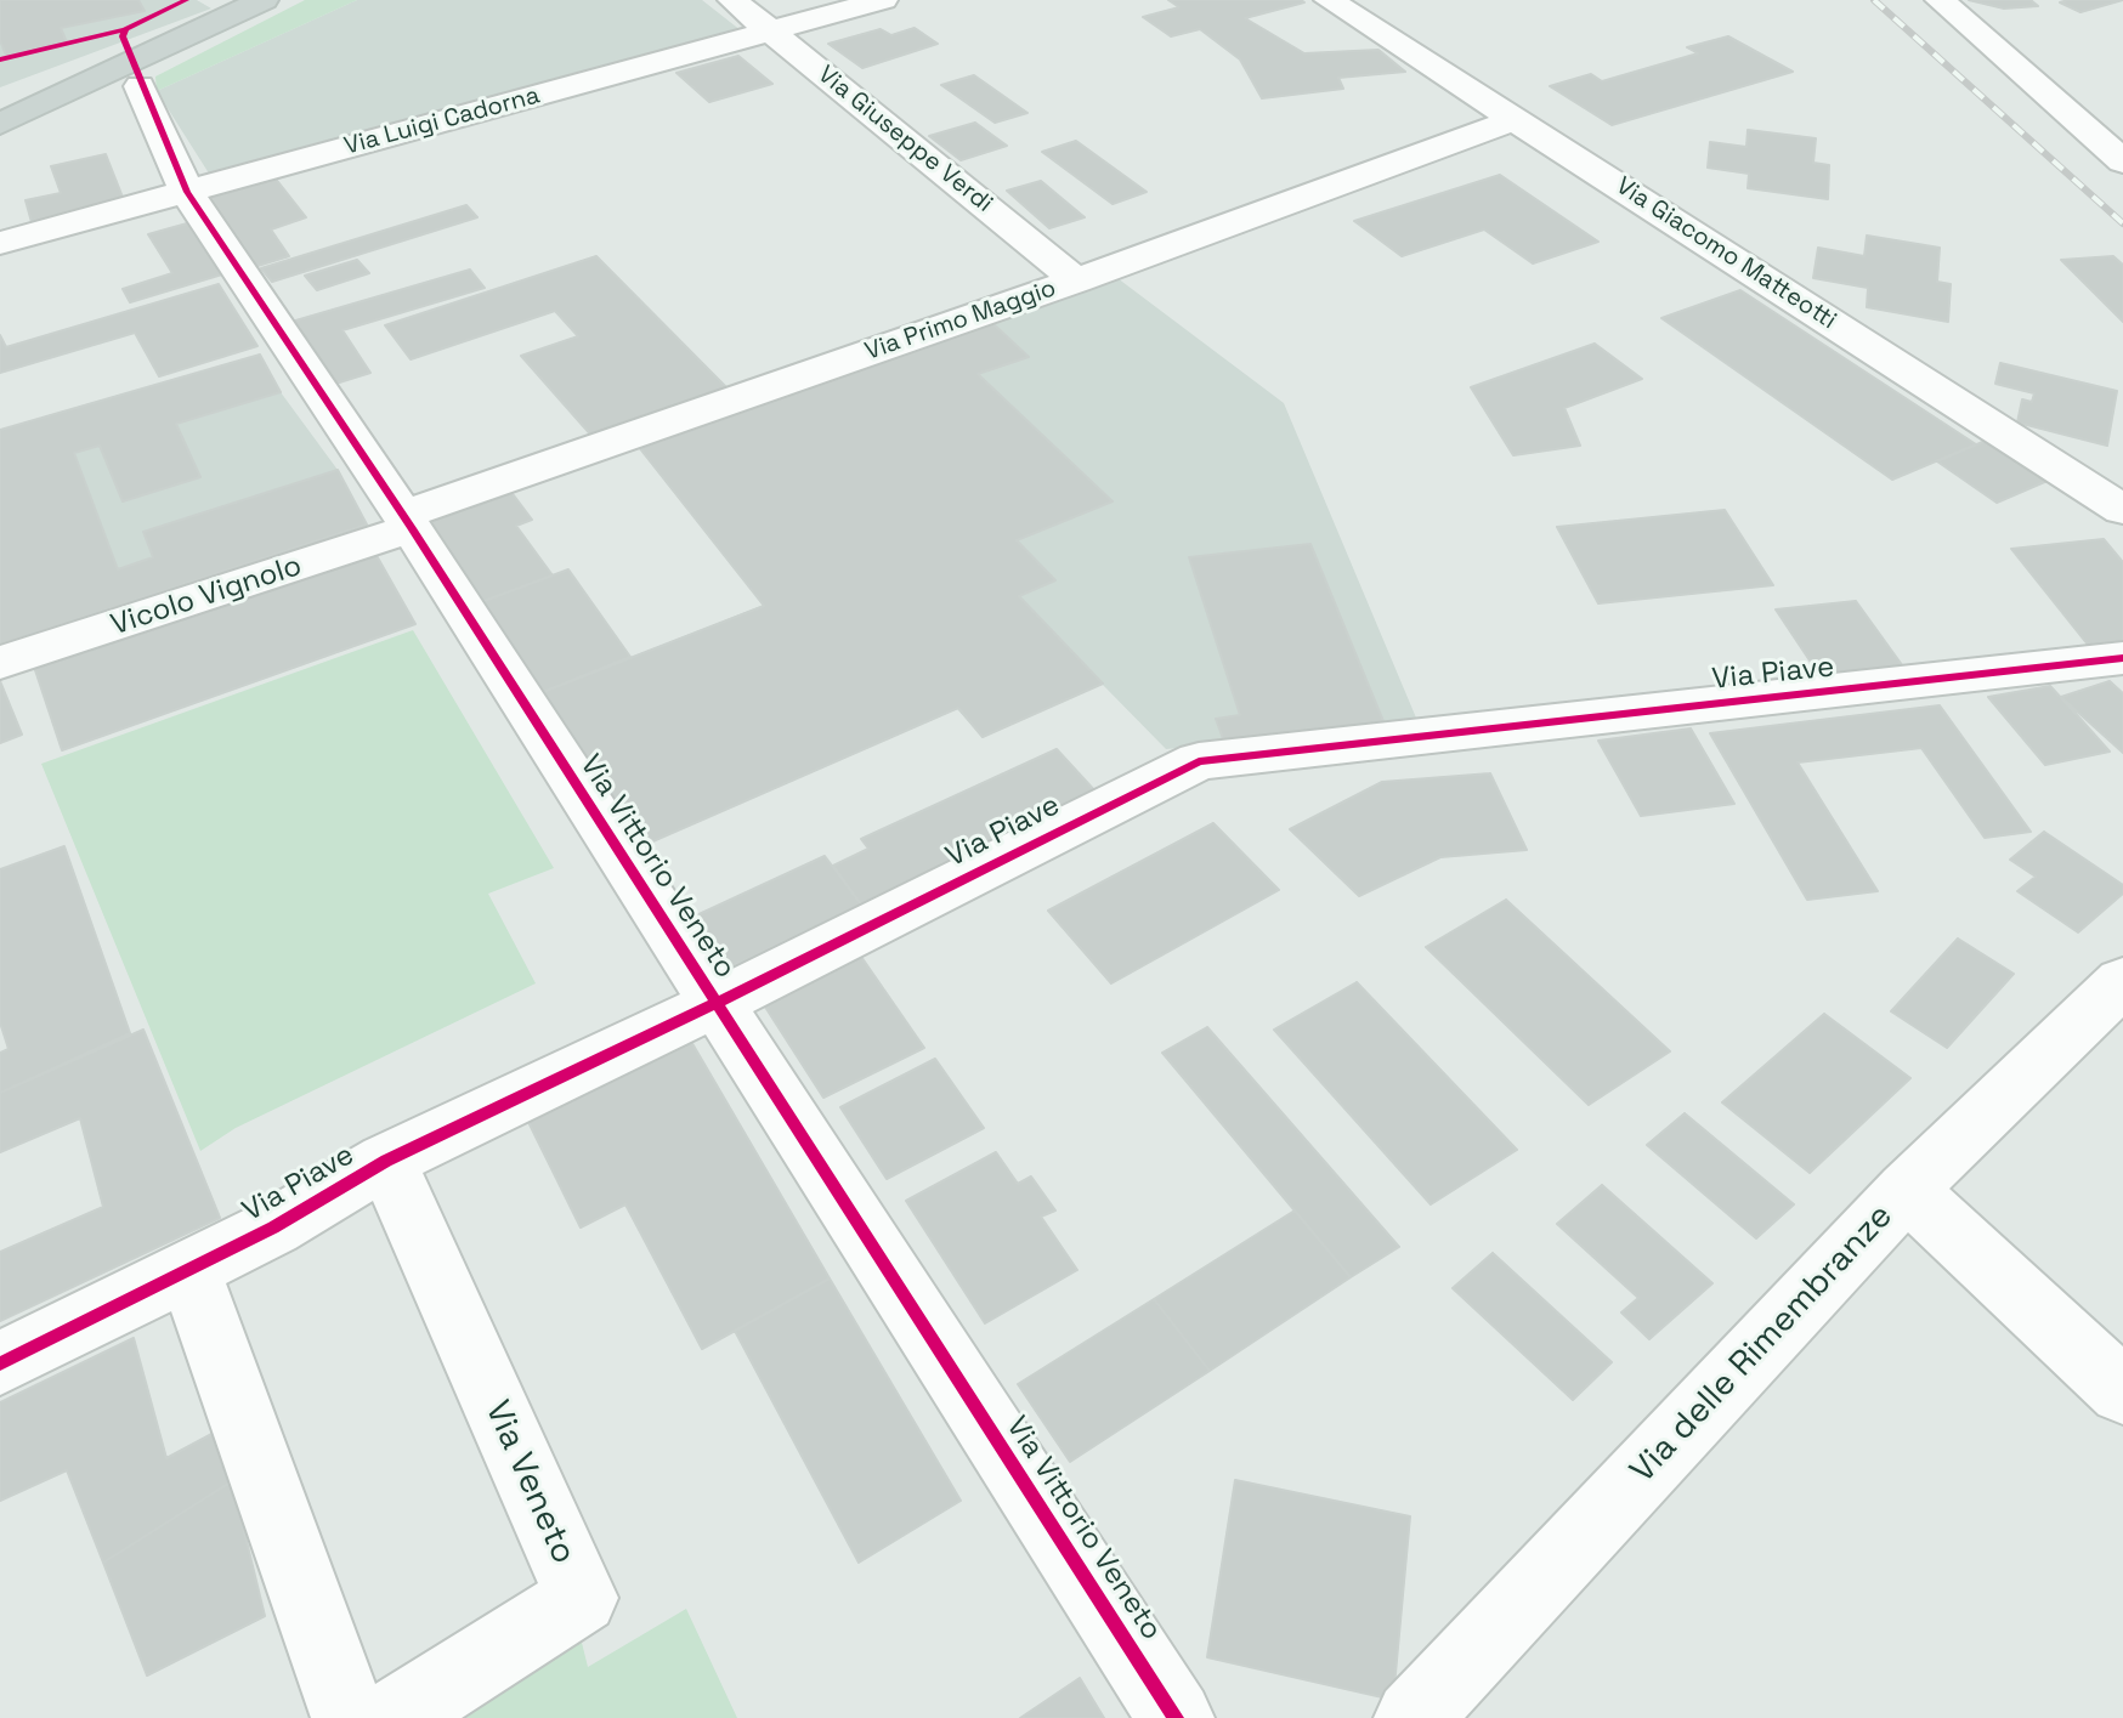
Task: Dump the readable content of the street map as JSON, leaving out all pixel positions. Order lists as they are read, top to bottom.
{
  "streets": {
    "street": [
      "Via Luigi Cadorna",
      "Via Giuseppe Verdi",
      "Via Giacomo Matteotti",
      "Via Primo Maggio",
      "Vicolo Vignolo",
      "Via Piave",
      "Via Vittorio Veneto",
      "Via delle Rimembranze",
      "Via Veneto"
    ]
  },
  "crossings": [
    ["Via Luigi Cadorna", "Via Giuseppe Verdi"],
    ["Via Luigi Cadorna", "Via Vittorio Veneto"],
    ["Via Giuseppe Verdi", "Via Primo Maggio"],
    ["Via Giacomo Matteotti", "Via Primo Maggio"],
    ["Via Primo Maggio", "Vicolo Vignolo"],
    ["Via Primo Maggio", "Via Vittorio Veneto"],
    ["Vicolo Vignolo", "Via Vittorio Veneto"],
    ["Via Piave", "Via Vittorio Veneto"],
    ["Via Piave", "Via Veneto"]
  ]
}
